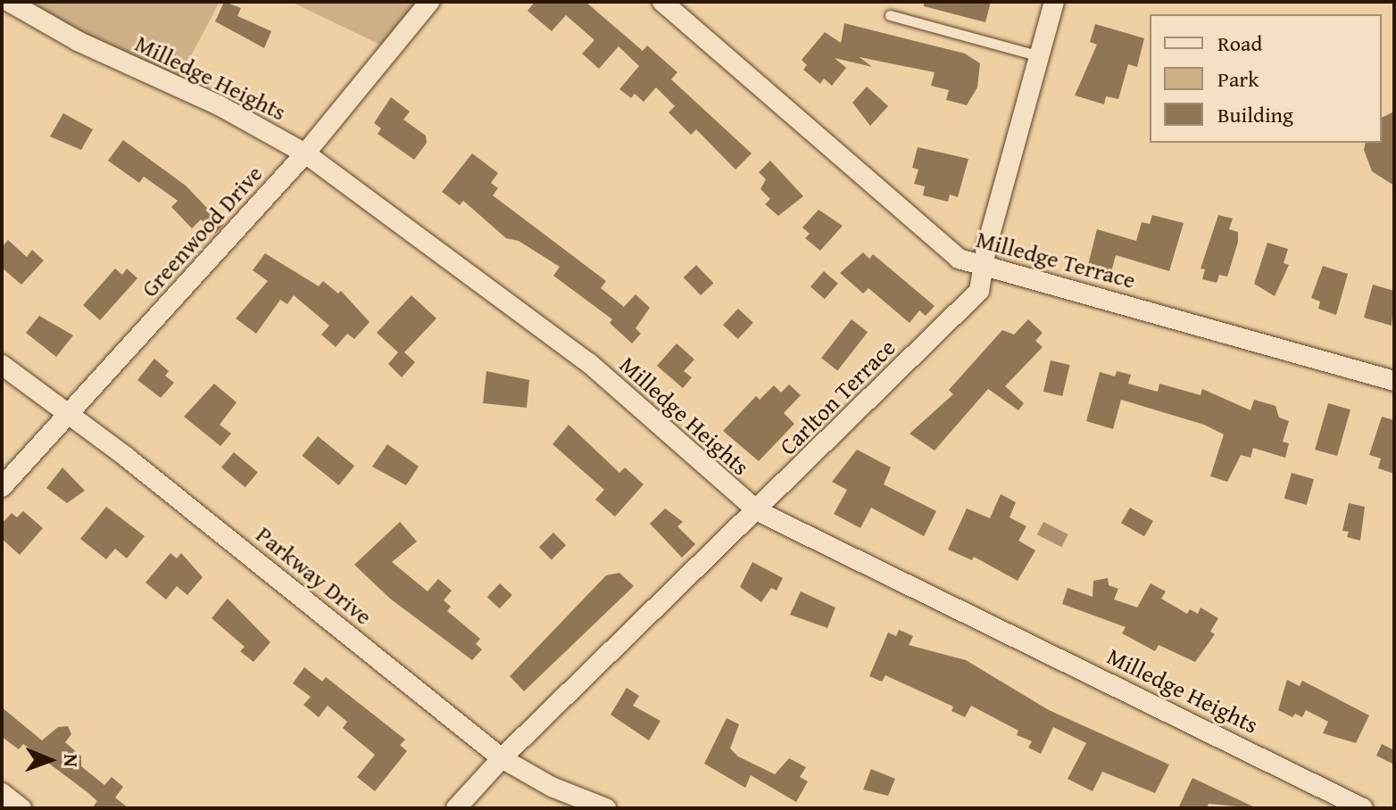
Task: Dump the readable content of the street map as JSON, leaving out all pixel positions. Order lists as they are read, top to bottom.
{
  "streets": {
    "street": [
      "Milledge Heights",
      "Greenwood Drive",
      "Milledge Terrace",
      "Carlton Terrace",
      "Parkway Drive"
    ]
  },
  "crossings": [
    ["Milledge Heights", "Greenwood Drive"],
    ["Milledge Heights", "Carlton Terrace"],
    ["Greenwood Drive", "Parkway Drive"],
    ["Milledge Terrace", "Carlton Terrace"],
    ["Carlton Terrace", "Parkway Drive"]
  ],
  "legend": ["Road", "Park", "Building"],
  "north": "right"
}
